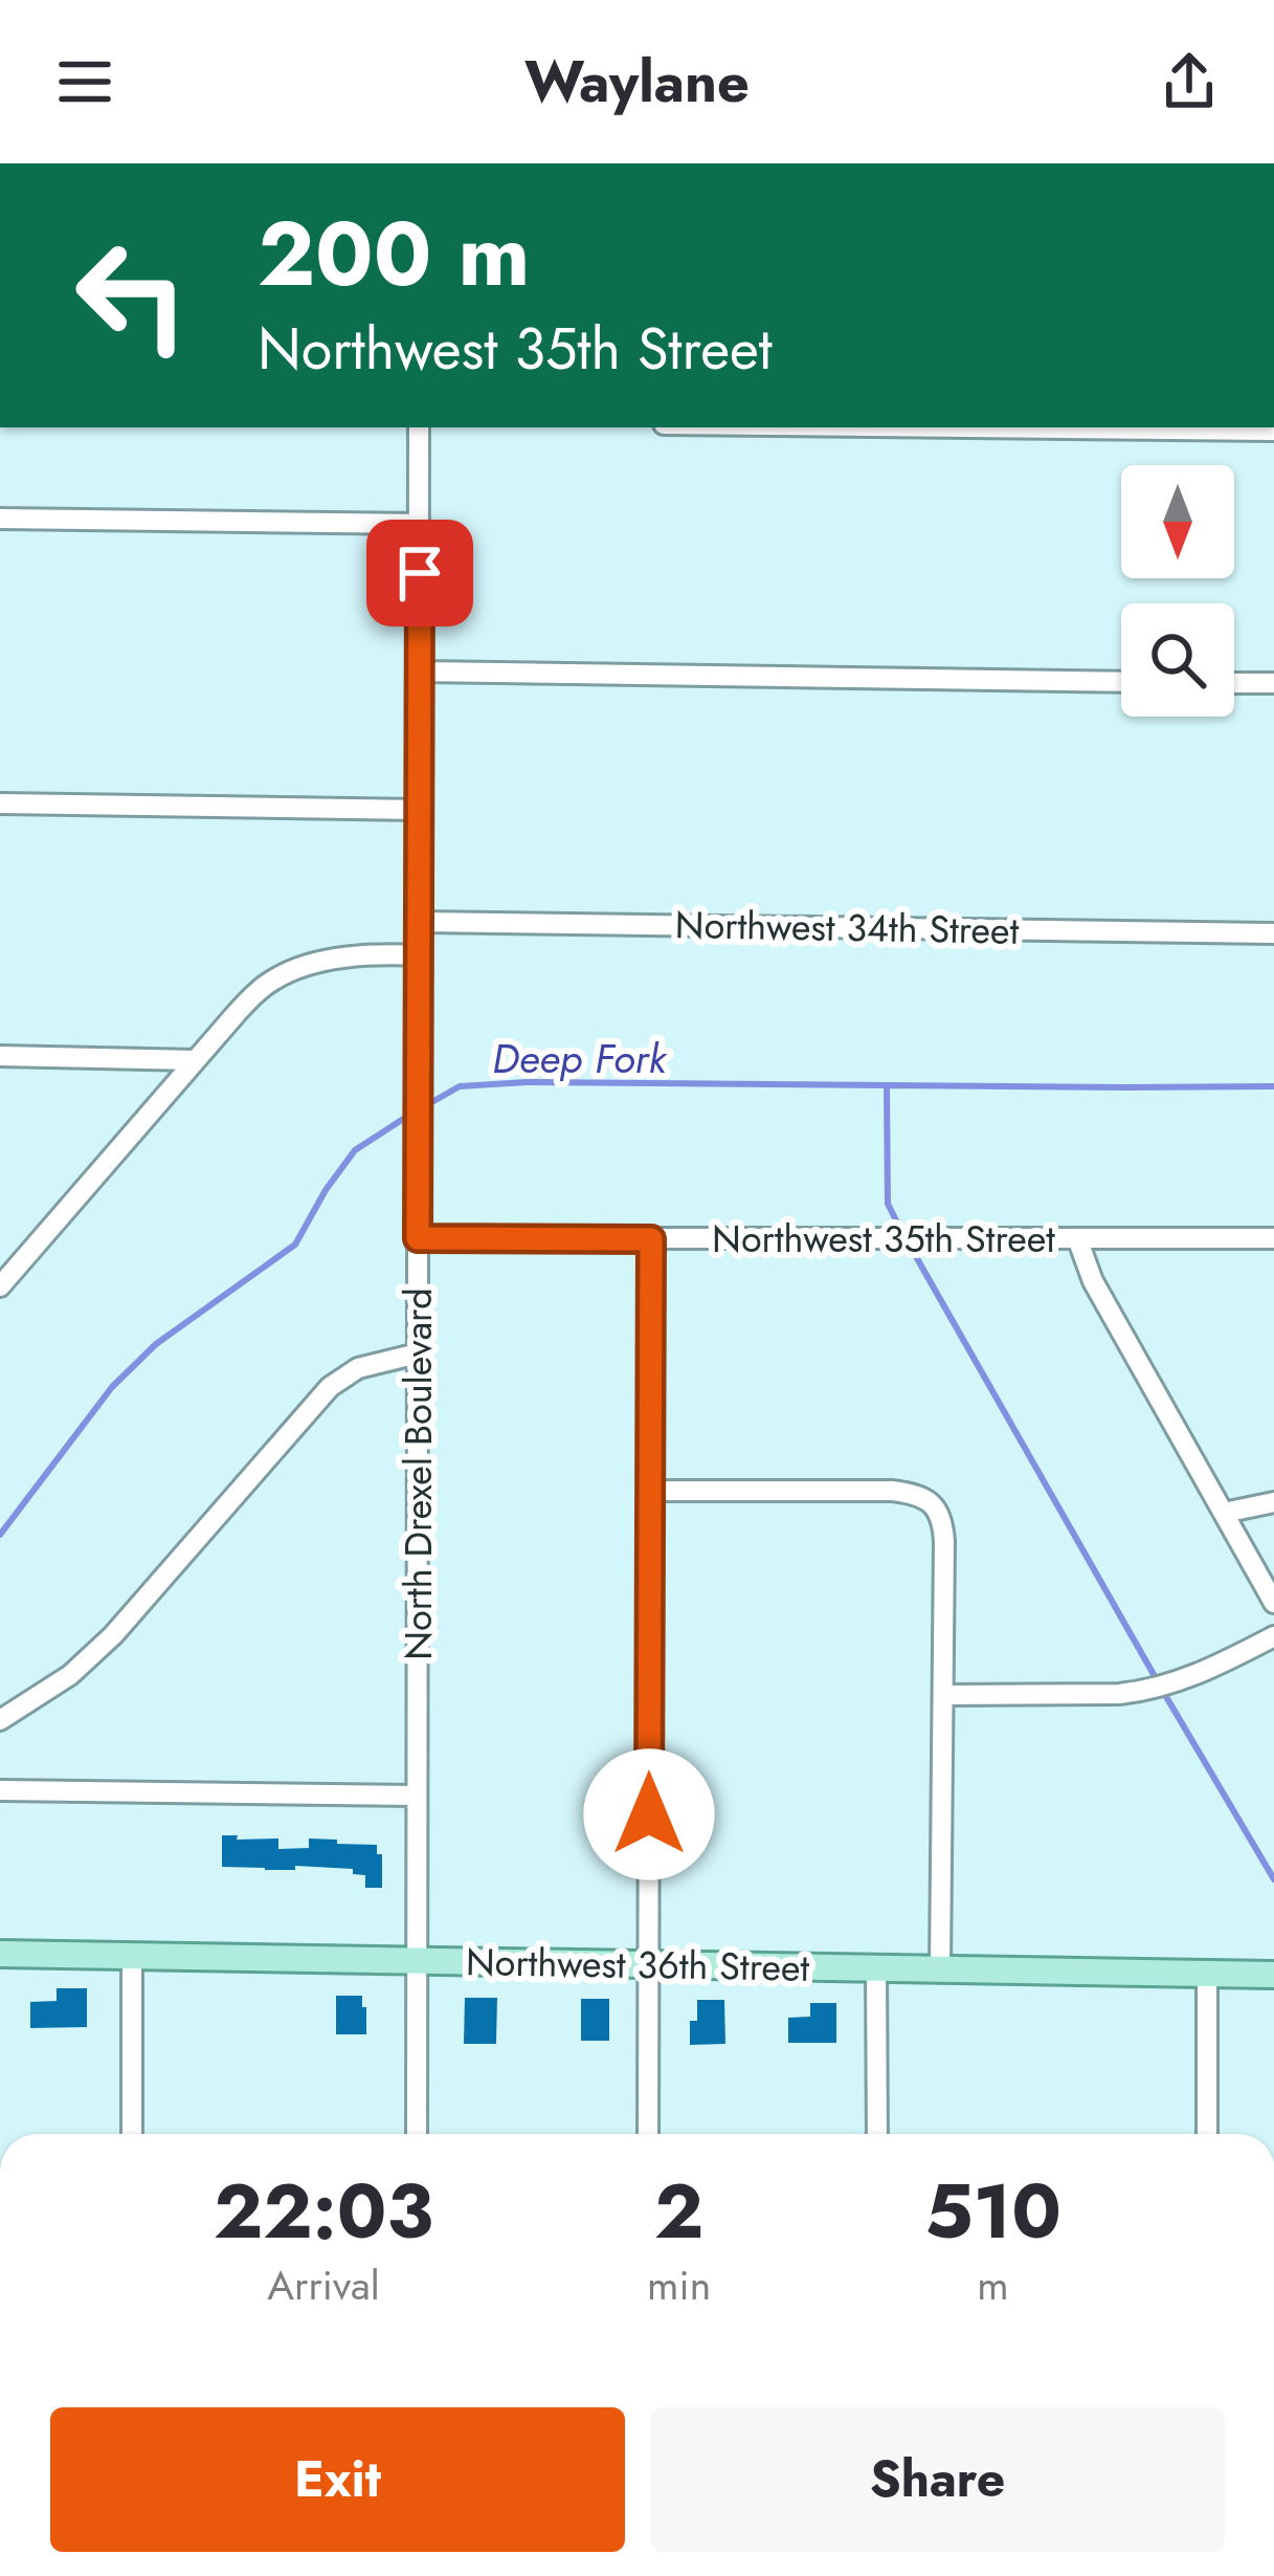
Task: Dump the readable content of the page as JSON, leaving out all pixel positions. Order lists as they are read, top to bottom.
{
  "streets": {
    "main road": ["Northwest 36th Street"],
    "street": ["Northwest 34th Street", "Northwest 35th Street", "North Drexel Boulevard"]
  },
  "crossings": [
    ["Northwest 34th Street", "North Drexel Boulevard"],
    ["Northwest 35th Street", "North Drexel Boulevard"],
    ["North Drexel Boulevard", "Northwest 36th Street"]
  ],
  "water": ["Deep Fork"],
  "north": "bottom",
  "page": {
    "header": "Waylane",
    "turn": ["200 m", "Northwest 35th Street"],
    "eta": [
      "22:03",
      "Arrival",
      "2",
      "min",
      "510",
      "m"
    ],
    "buttons": ["Exit", "Share"]
  }
}
